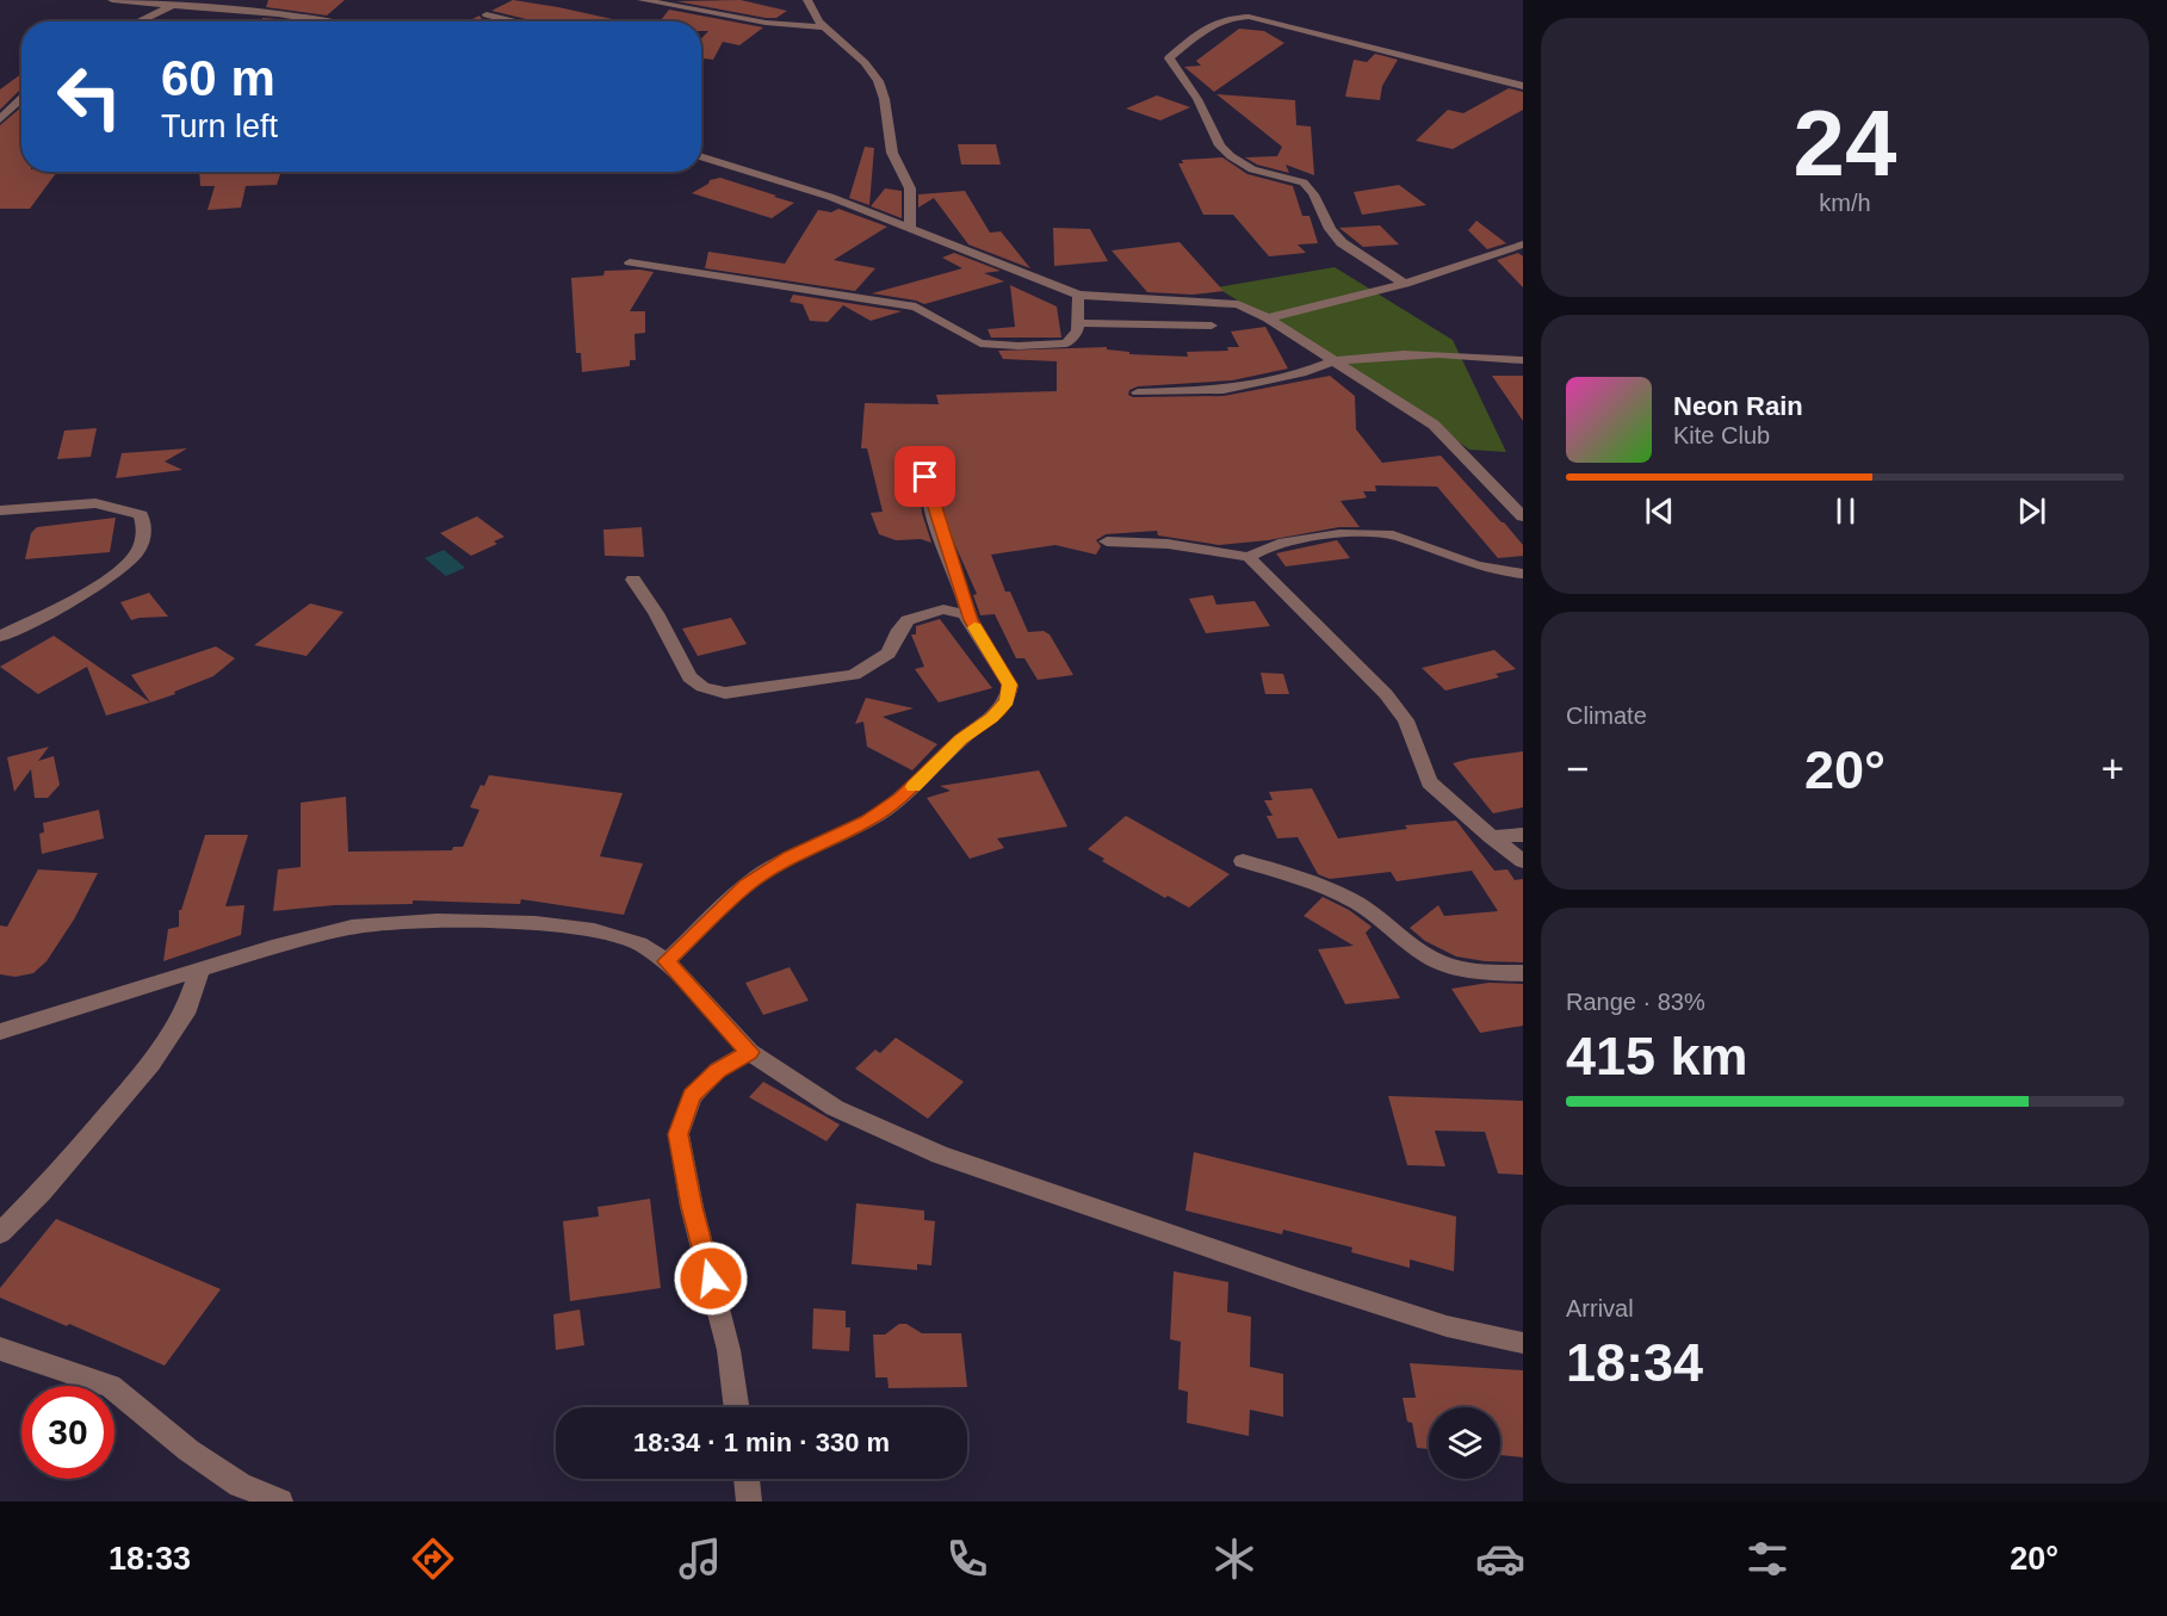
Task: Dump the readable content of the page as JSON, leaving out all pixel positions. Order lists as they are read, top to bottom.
{
  "page": {
    "tile": [
      ["24", "km/h"],
      "Climate",
      ["Range · 83%", "415 km"],
      ["Arrival", "18:34"]
    ],
    "turn": ["60 m", "Turn left"],
    "song": ["Neon Rain", "Kite Club"],
    "heat": ["−", "20°", "+"],
    "limit": "30",
    "trip": "18:34 · 1 min · 330 m",
    "tabs": ["18:33", "20°"]
  }
}
